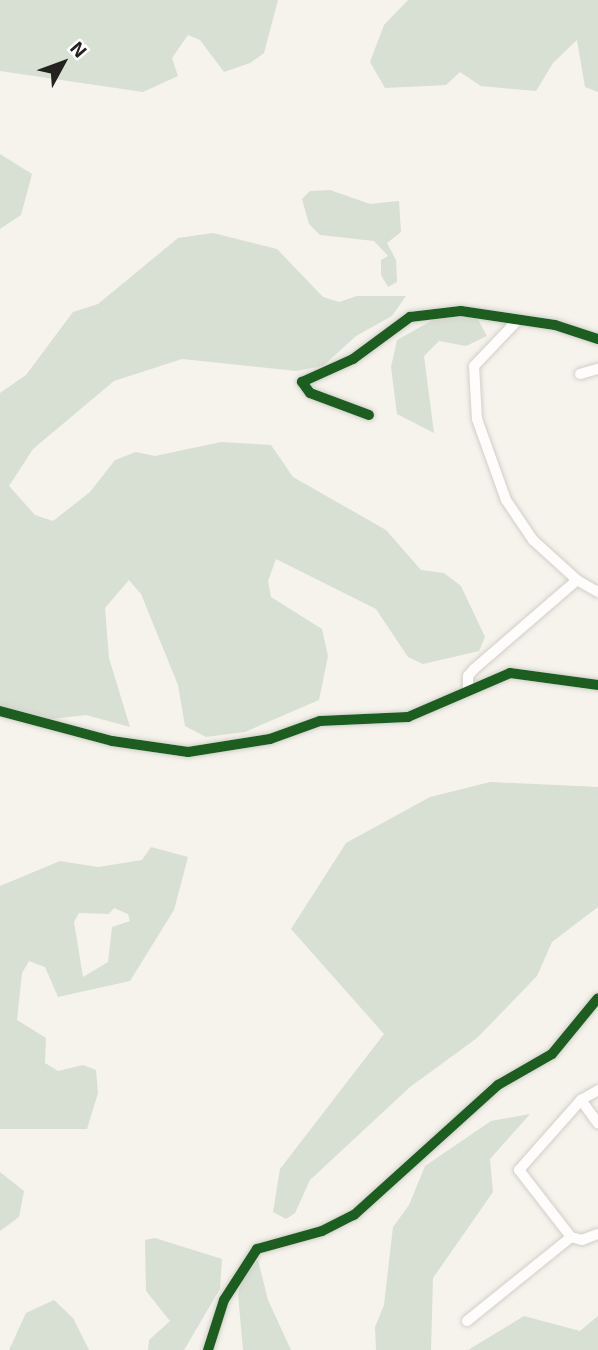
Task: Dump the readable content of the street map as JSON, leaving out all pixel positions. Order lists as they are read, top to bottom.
{
  "north": "top right"
}
